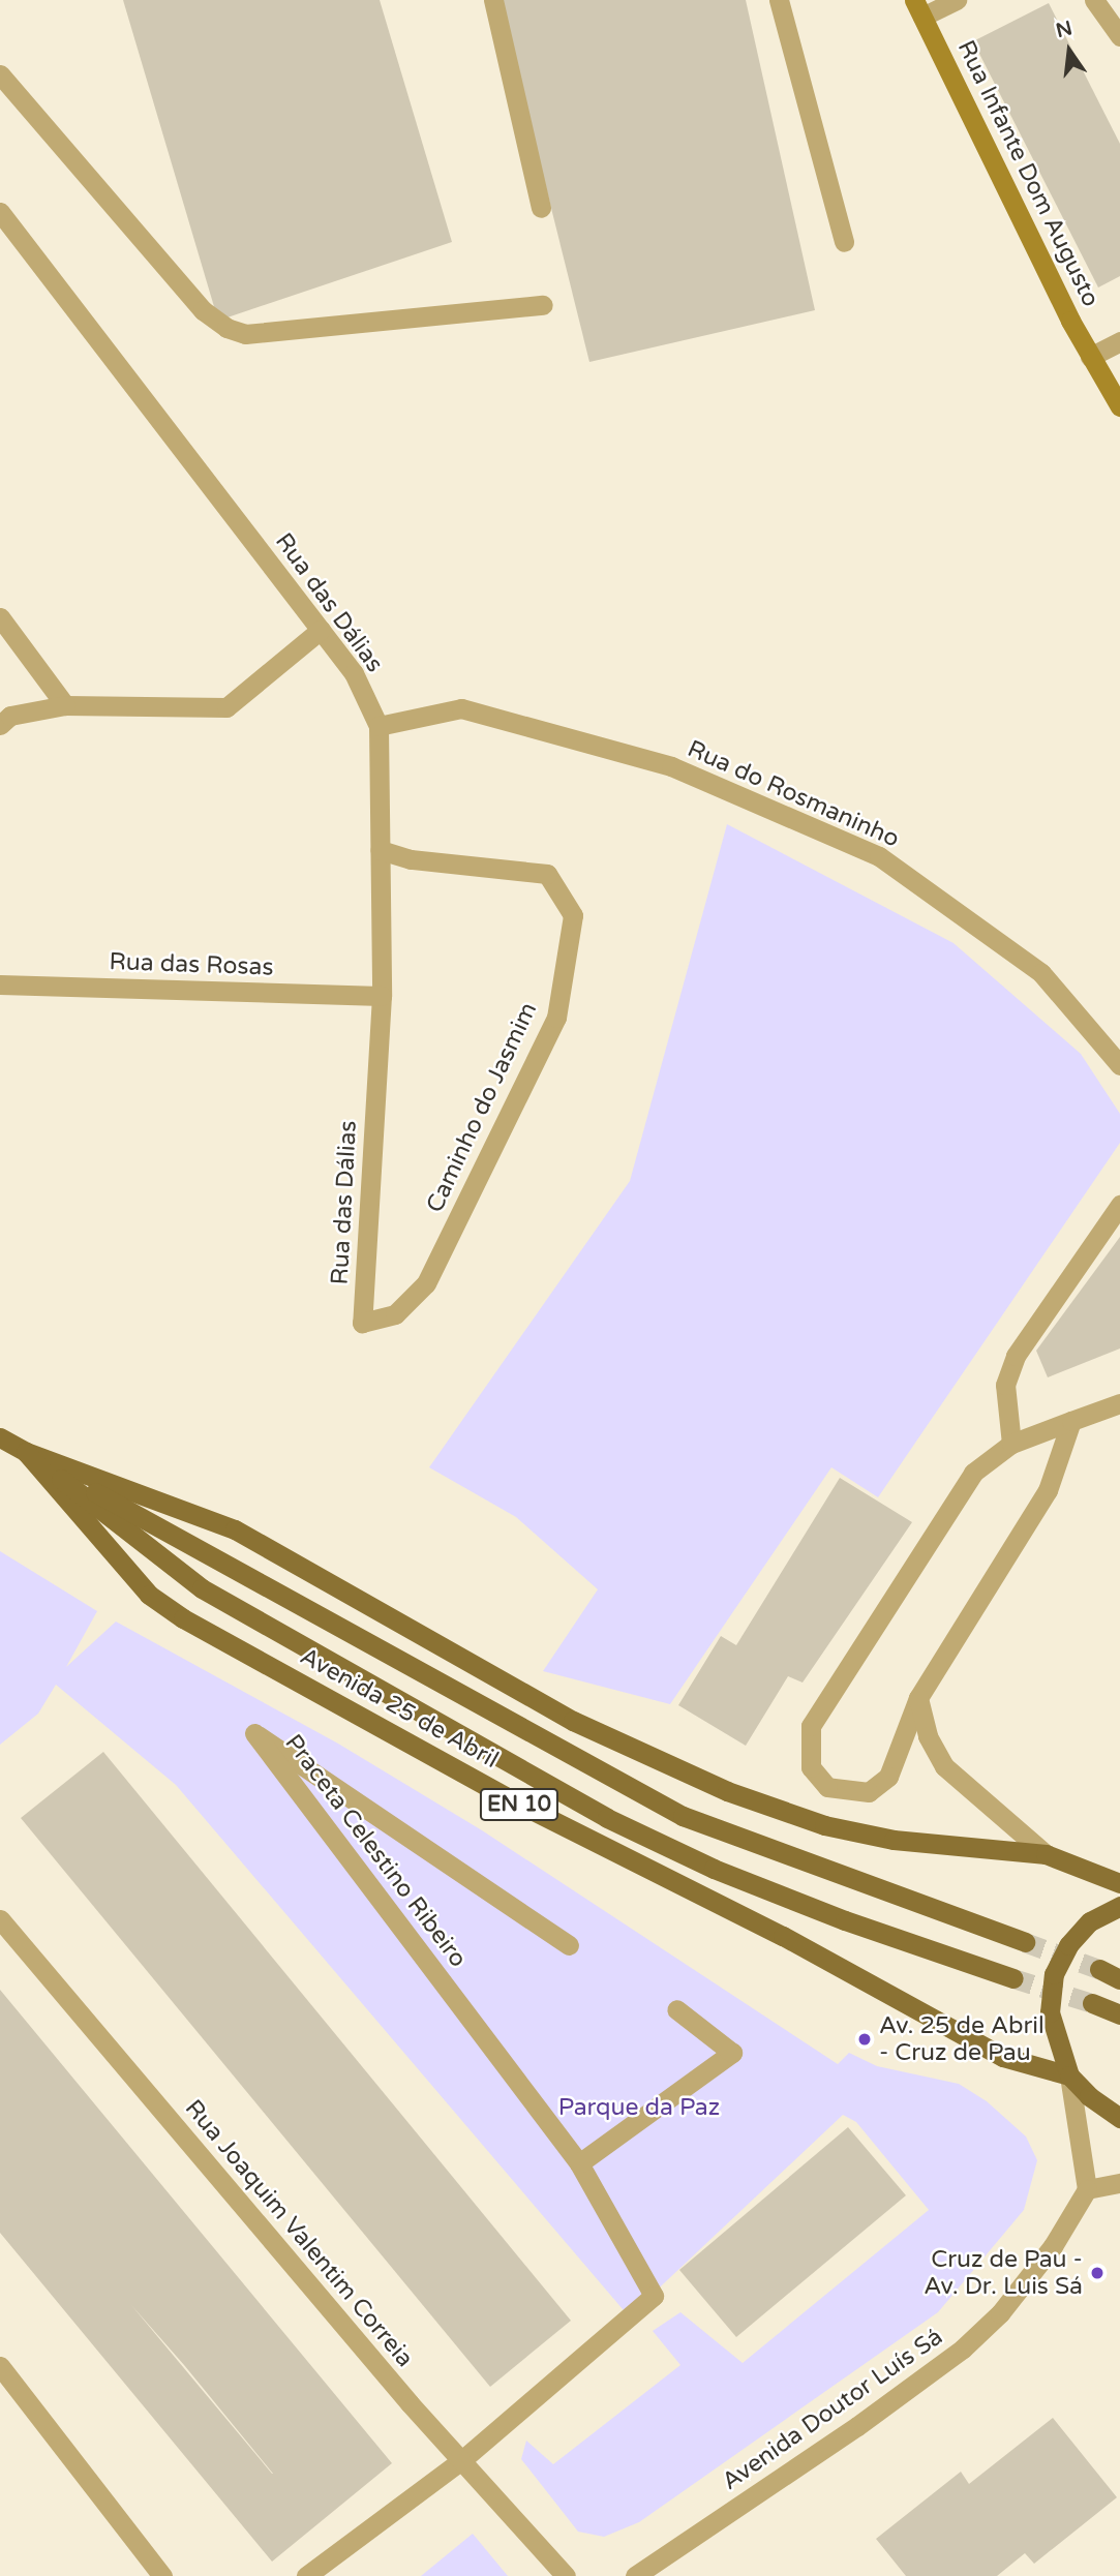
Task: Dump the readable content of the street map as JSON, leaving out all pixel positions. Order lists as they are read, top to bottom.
{
  "streets": {
    "main road": ["Rua Infante Dom Augusto", "Avenida 25 de Abril", "EN 10"],
    "street": [
      "Rua das Dálias",
      "Rua do Rosmaninho",
      "Rua das Rosas",
      "Caminho do Jasmim",
      "Praceta Celestino Ribeiro",
      "Rua Joaquim Valentim Correia",
      "Avenida Doutor Luís Sá"
    ]
  },
  "crossings": [
    ["Rua das Dálias", "Rua do Rosmaninho"],
    ["Rua das Dálias", "Rua das Rosas"],
    ["Rua das Dálias", "Caminho do Jasmim"],
    ["Avenida 25 de Abril", "EN 10"],
    ["EN 10", "Avenida Doutor Luís Sá"],
    ["Praceta Celestino Ribeiro", "Rua Joaquim Valentim Correia"]
  ],
  "parks": ["Parque da Paz"],
  "places": ["Av. 25 de Abril - Cruz de Pau", "Cruz de Pau - Av. Dr. Luis Sá"],
  "north": "top"
}
